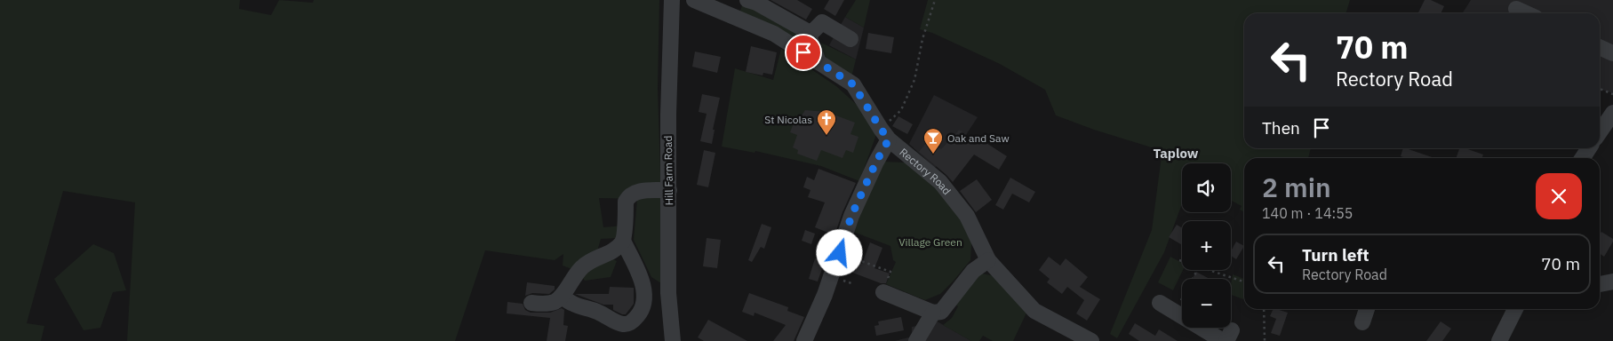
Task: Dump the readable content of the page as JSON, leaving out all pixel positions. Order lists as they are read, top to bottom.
{
  "streets": {
    "street": ["Hill Farm Road", "Rectory Road"]
  },
  "districts": ["Taplow"],
  "parks": ["Village Green"],
  "places": {
    "church": ["St Nicolas"],
    "bar": ["Oak and Saw"]
  },
  "page": {
    "turn": ["70 m", "Rectory Road"],
    "then": "Then",
    "heading": ["2 min", "140 m · 14:55"],
    "map_buttons": ["+", "−"],
    "list": [
      {
        "name": "Turn left",
        "note": "Rectory Road",
        "value": "70 m"
      }
    ]
  }
}
